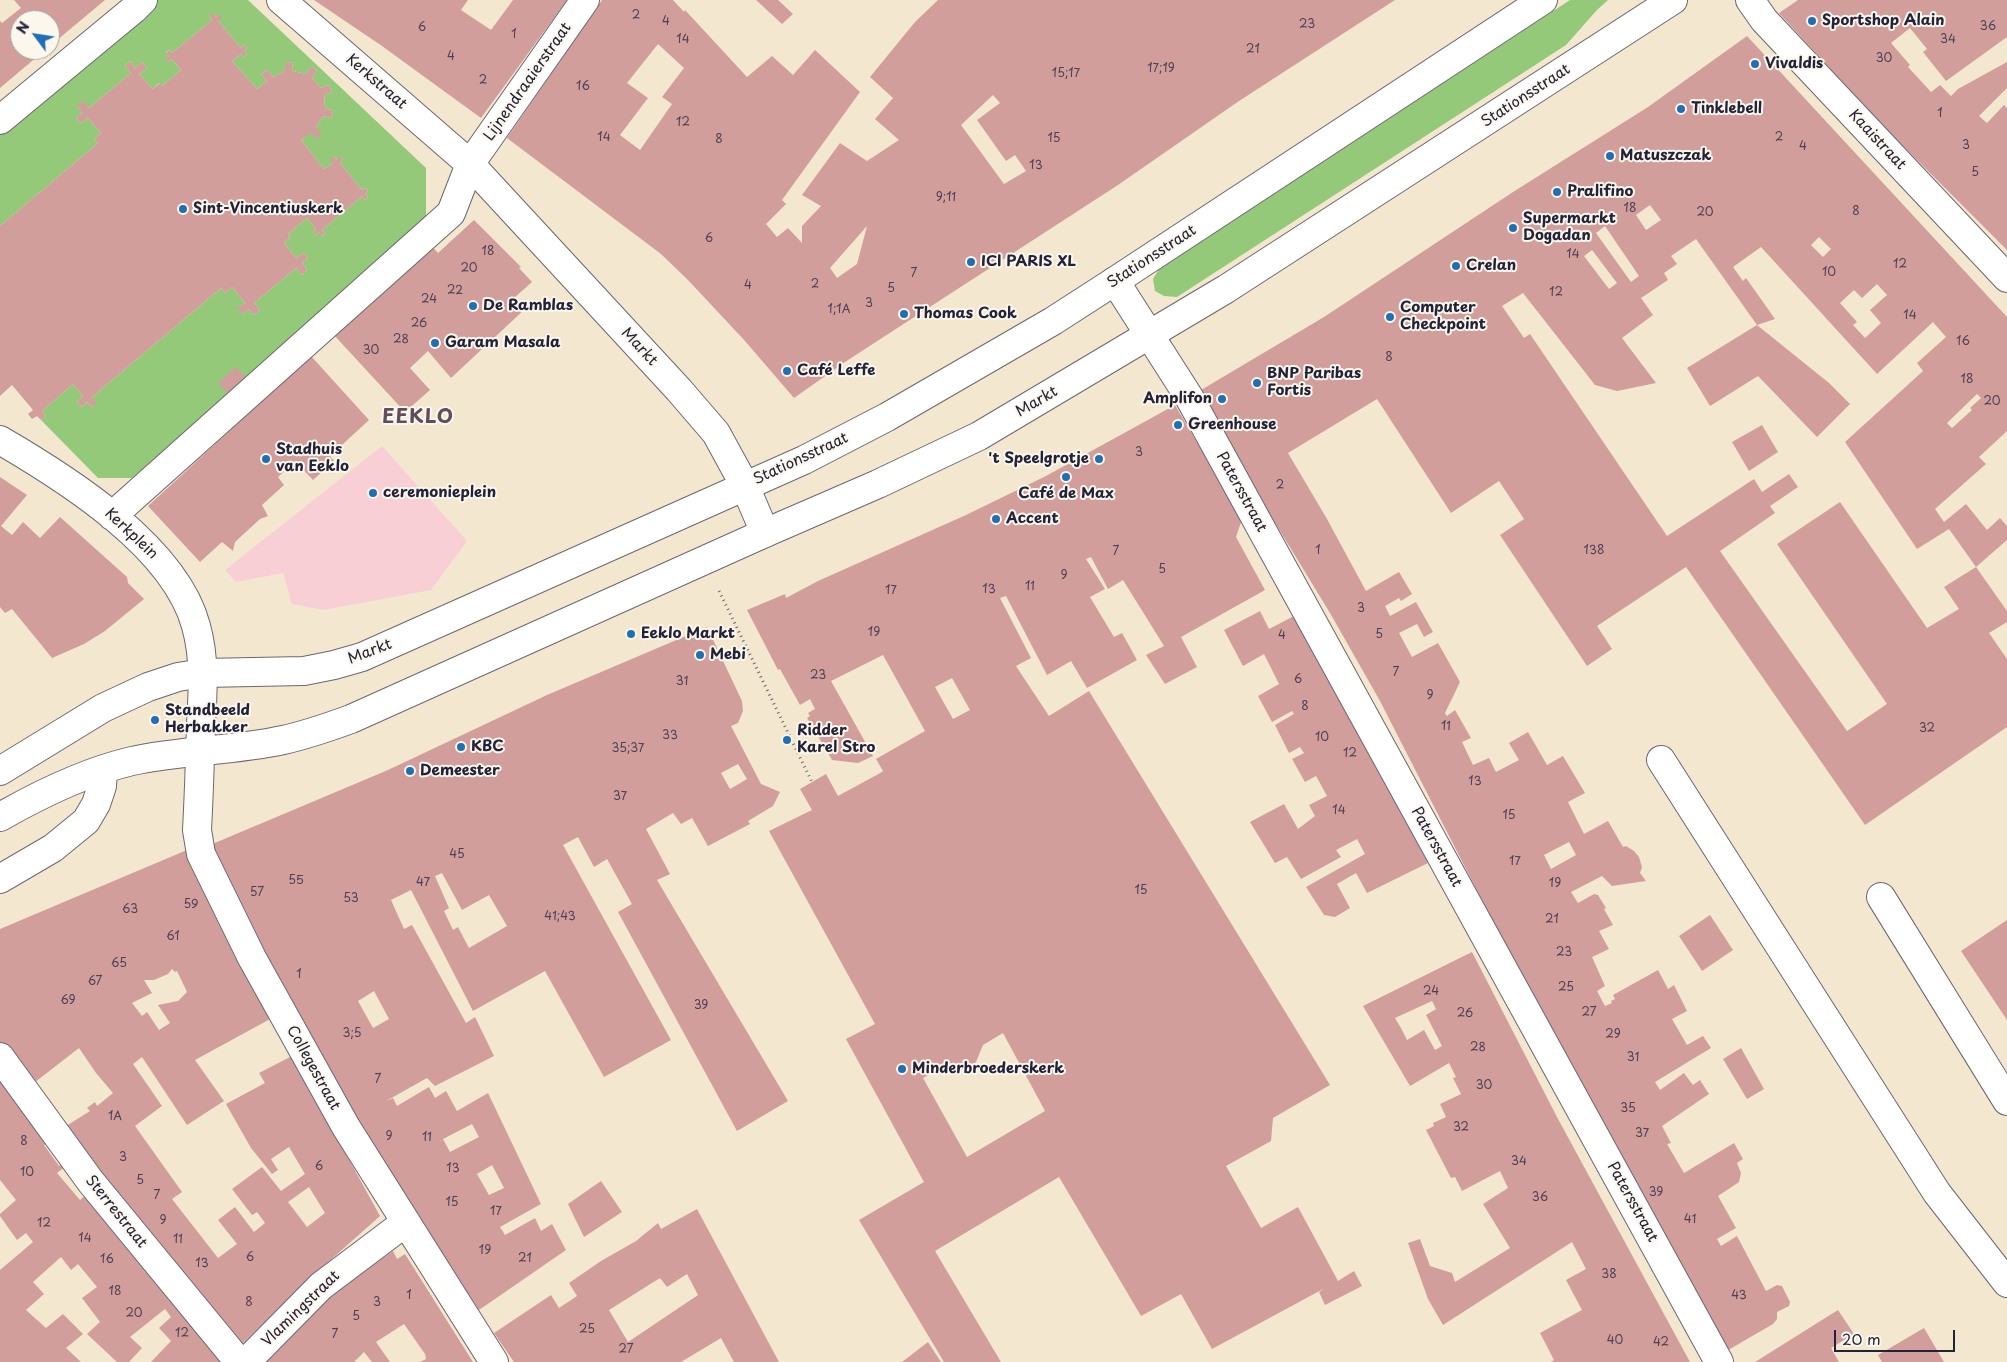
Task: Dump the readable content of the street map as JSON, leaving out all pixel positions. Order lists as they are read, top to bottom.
{
  "streets": {
    "street": [
      "Kerkstraat",
      "Lijnendraaierstraat",
      "Stationsstraat",
      "Kaaistraat",
      "Markt",
      "Patersstraat",
      "Kerkplein",
      "Collegestraat",
      "Sterrestraat",
      "Vlamingstraat"
    ]
  },
  "crossings": [
    ["Kerkstraat", "Lijnendraaierstraat"],
    ["Kerkstraat", "Markt"],
    ["Lijnendraaierstraat", "Markt"],
    ["Stationsstraat", "Markt"],
    ["Stationsstraat", "Patersstraat"],
    ["Markt", "Patersstraat"],
    ["Markt", "Kerkplein"],
    ["Markt", "Collegestraat"],
    ["Collegestraat", "Vlamingstraat"]
  ],
  "districts": ["EEKLO"],
  "places": [
    "Sportshop Alain",
    "Vivaldis",
    "Tinklebell",
    "Matuszczak",
    "Pralifino",
    "Sint-Vincentiuskerk",
    "Supermarkt Dogadan",
    "ICI PARIS XL",
    "Crelan",
    "De Ramblas",
    "Thomas Cook",
    "Computer Checkpoint",
    "Garam Masala",
    "Café Leffe",
    "BNP Paribas Fortis",
    "Amplifon",
    "Greenhouse",
    "Stadhuis van Eeklo",
    "'t Speelgrotje",
    "Café de Max",
    "ceremonieplein",
    "Accent",
    "Eeklo Markt",
    "Mebi",
    "Standbeeld Herbakker",
    "Ridder Karel Stro",
    "KBC",
    "Demeester",
    "Minderbroederskerk"
  ],
  "house_numbers": [
    "2",
    "4",
    "23",
    "36",
    "6",
    "1",
    "14",
    "34",
    "21",
    "4",
    "30",
    "17;19",
    "15;17",
    "2",
    "16",
    "1",
    "12",
    "14",
    "2",
    "15",
    "8",
    "3",
    "4",
    "13",
    "5",
    "9;11",
    "18",
    "8",
    "20",
    "6",
    "18",
    "14",
    "12",
    "20",
    "10",
    "7",
    "2",
    "4",
    "5",
    "22",
    "12",
    "24",
    "3",
    "1;1A",
    "14",
    "26",
    "28",
    "16",
    "30",
    "8",
    "18",
    "20",
    "3",
    "2",
    "1",
    "138",
    "7",
    "5",
    "9",
    "11",
    "13",
    "17",
    "3",
    "19",
    "5",
    "4",
    "7",
    "23",
    "6",
    "31",
    "9",
    "8",
    "11",
    "32",
    "33",
    "10",
    "35;37",
    "12",
    "13",
    "37",
    "14",
    "15",
    "45",
    "17",
    "55",
    "47",
    "19",
    "15",
    "57",
    "53",
    "59",
    "63",
    "41;43",
    "21",
    "61",
    "23",
    "65",
    "1",
    "67",
    "25",
    "24",
    "69",
    "39",
    "27",
    "26",
    "3;5",
    "29",
    "28",
    "31",
    "7",
    "30",
    "35",
    "1A",
    "32",
    "37",
    "9",
    "11",
    "8",
    "3",
    "34",
    "6",
    "13",
    "10",
    "5",
    "39",
    "7",
    "36",
    "15",
    "17",
    "41",
    "9",
    "12",
    "14",
    "11",
    "19",
    "6",
    "21",
    "16",
    "13",
    "38",
    "18",
    "1",
    "43",
    "8",
    "3",
    "20",
    "5",
    "25",
    "12",
    "7",
    "40",
    "42",
    "27"
  ],
  "scale_bar": "20 m",
  "north": "top left"
}
